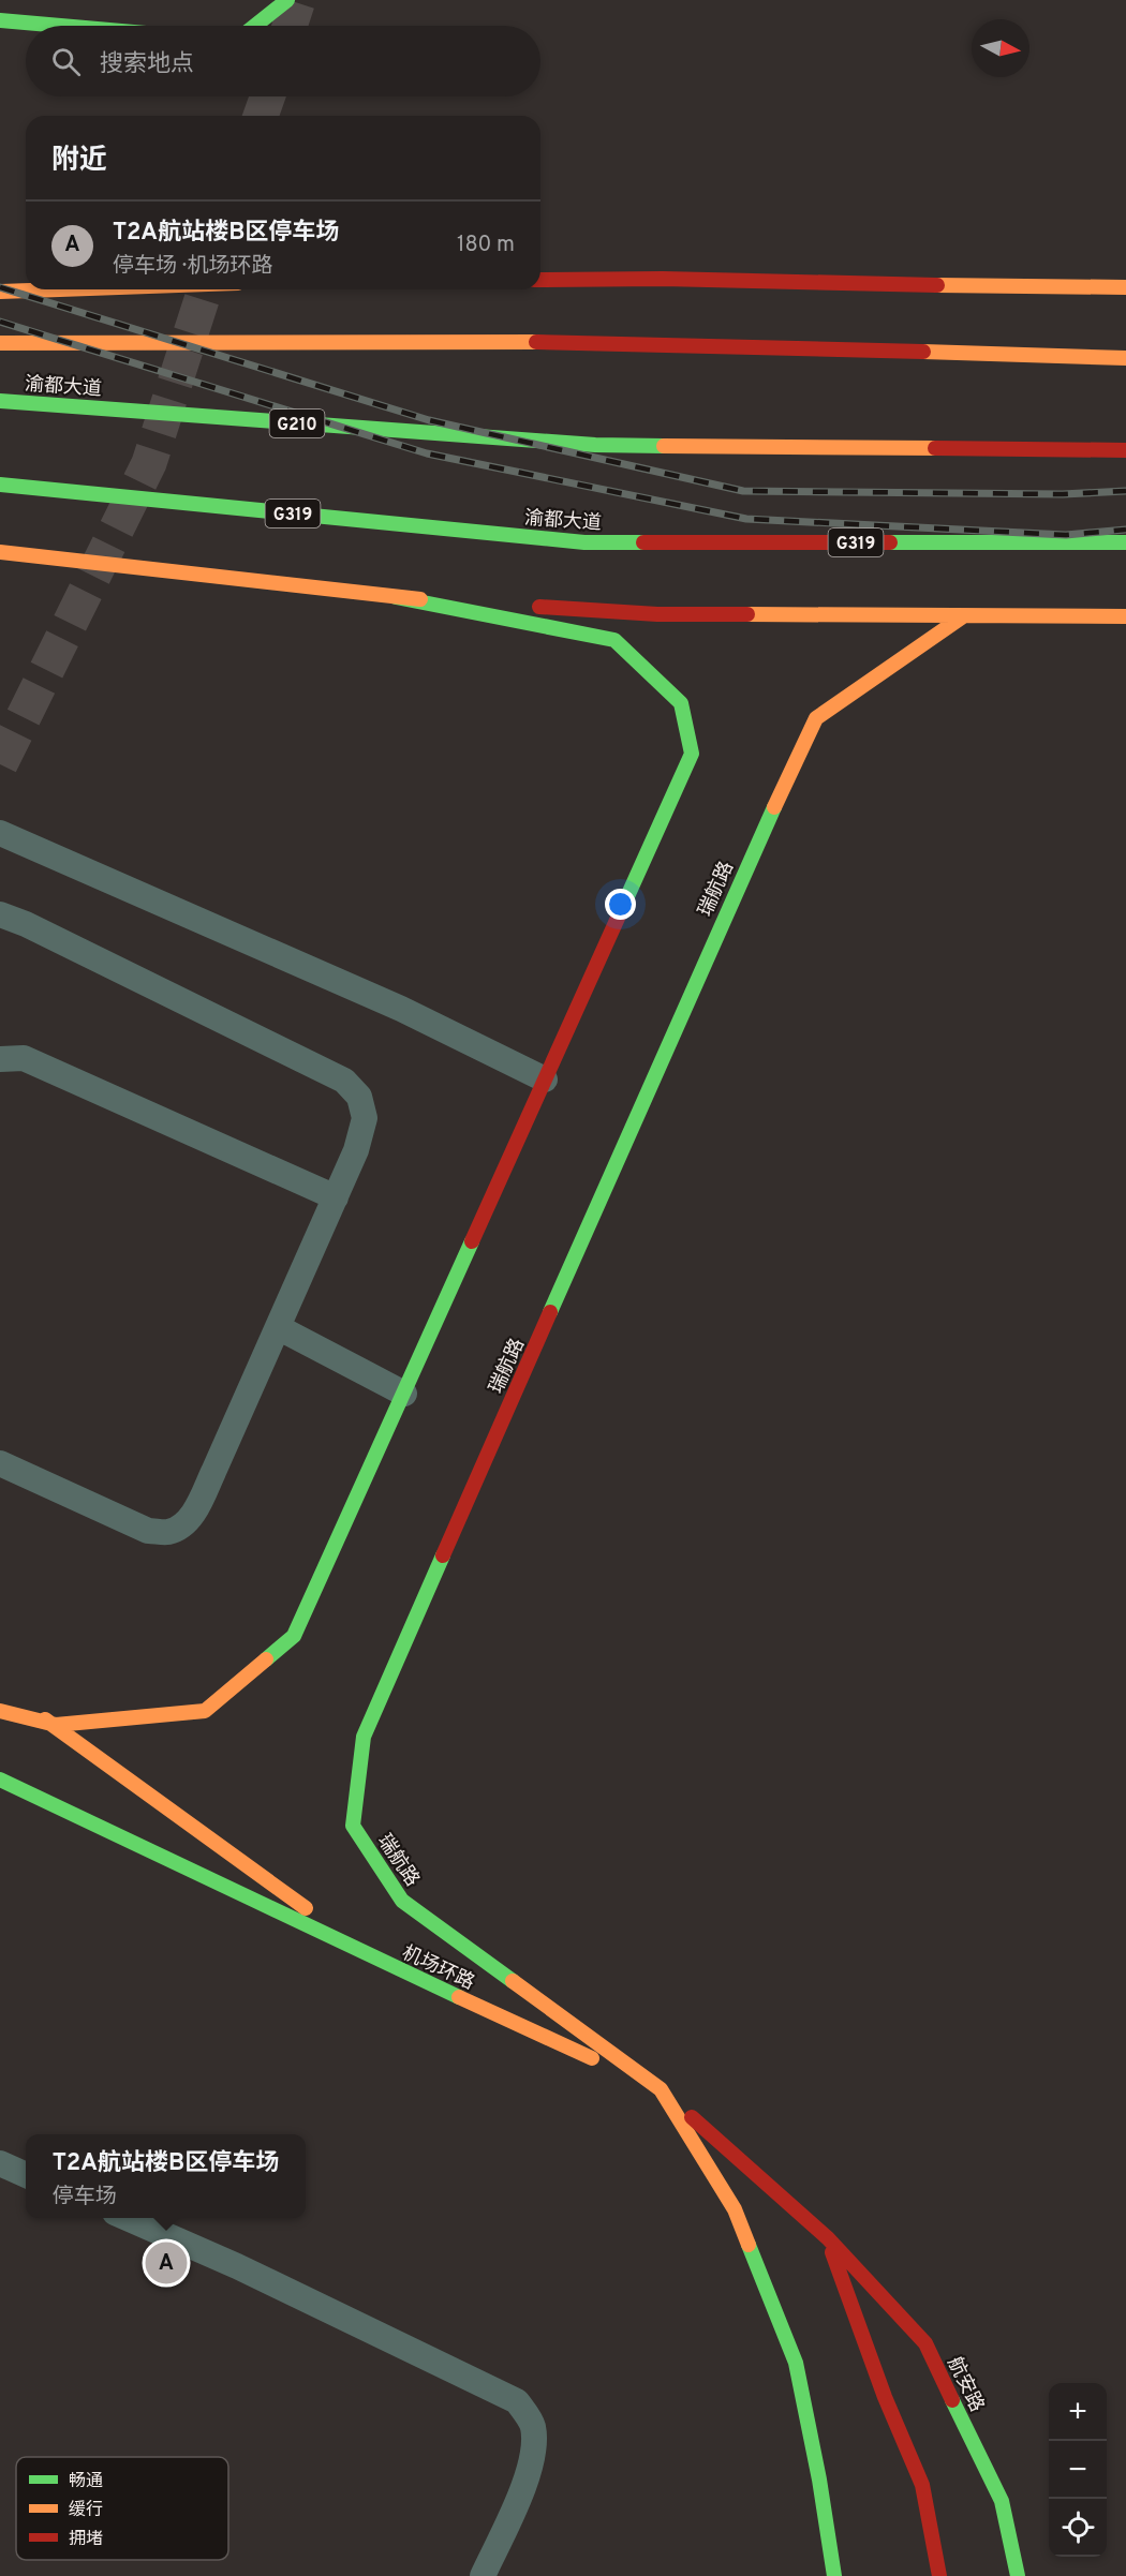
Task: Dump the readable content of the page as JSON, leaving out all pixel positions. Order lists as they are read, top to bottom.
{
  "streets": {
    "main road": [
      "渝都大道",
      "G210",
      "G319",
      "瑞航路",
      "机场环路",
      "航安路"
    ]
  },
  "crossings": [
    ["瑞航路", "机场环路"],
    ["机场环路", "航安路"]
  ],
  "legend": ["畅通", "缓行", "拥堵"],
  "north": "right",
  "page": {
    "search": "搜索地点",
    "heading": "附近",
    "list": [
      {
        "mark": "A",
        "name": "T2A航站楼B区停车场",
        "note": "停车场 · 机场环路",
        "value": "180 m"
      }
    ],
    "popup": ["T2A航站楼B区停车场", "停车场"],
    "pins": "A",
    "map_buttons": ["+", "−"]
  }
}
